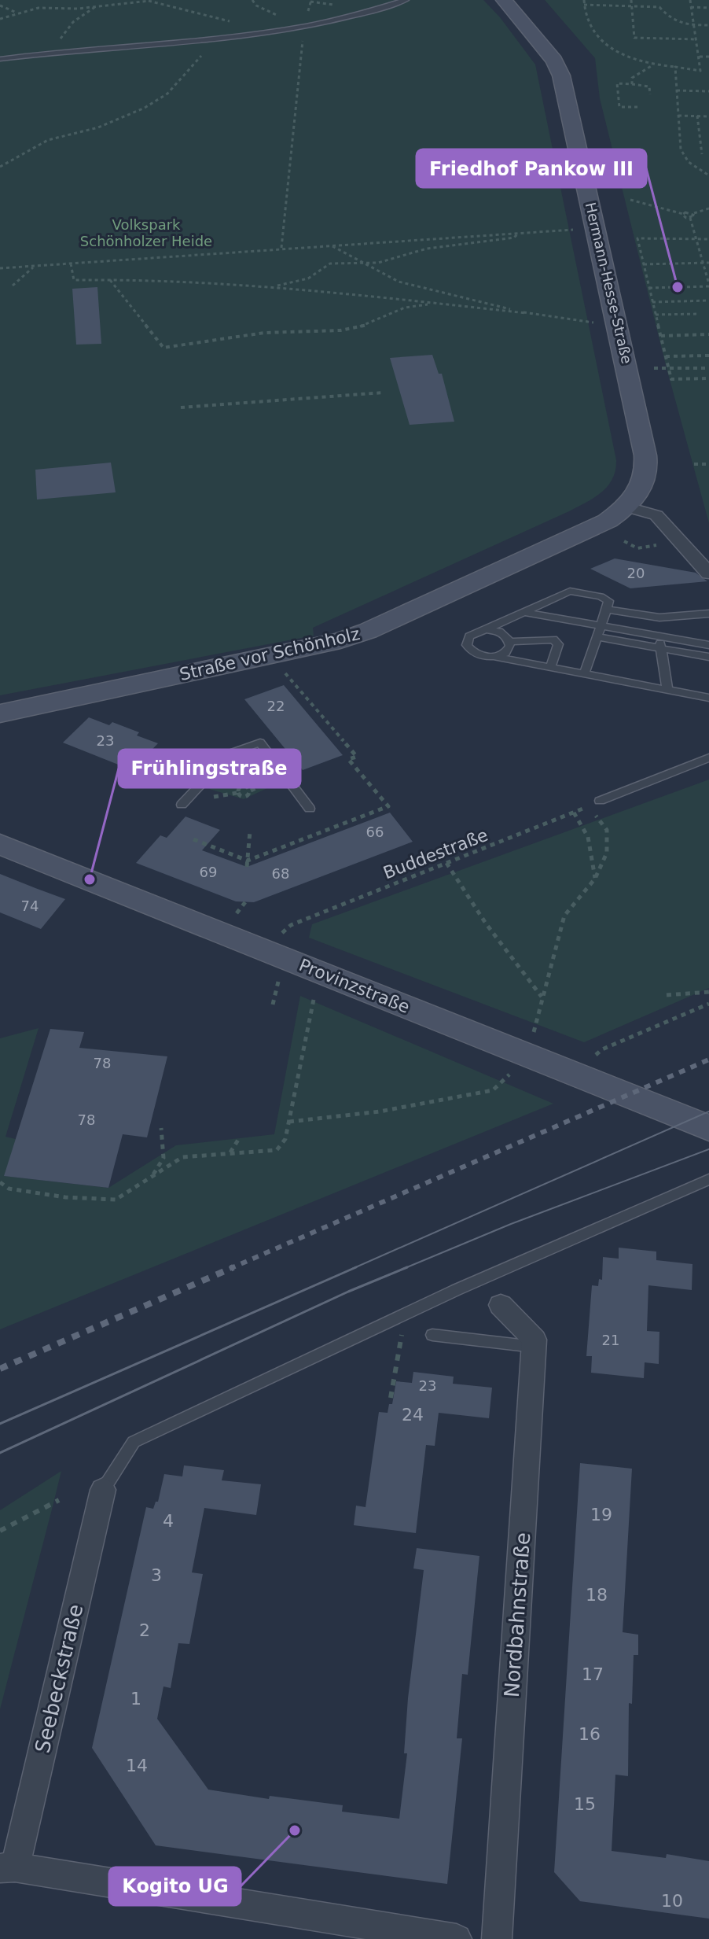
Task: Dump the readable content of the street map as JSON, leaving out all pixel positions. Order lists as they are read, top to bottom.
{
  "streets": {
    "main road": ["Hermann-Hesse-Straße", "Straße vor Schönholz", "Provinzstraße"],
    "street": ["Nordbahnstraße", "Seebeckstraße"],
    "path": ["Buddestraße"]
  },
  "crossings": [
    ["Hermann-Hesse-Straße", "Straße vor Schönholz"]
  ],
  "parks": ["Volkspark Schönholzer Heide"],
  "places": ["Friedhof Pankow III", "Frühlingstraße", "Kogito UG"],
  "house_numbers": [
    "20",
    "22",
    "23",
    "66",
    "69",
    "68",
    "74",
    "78",
    "78",
    "21",
    "23",
    "24",
    "19",
    "4",
    "3",
    "18",
    "2",
    "17",
    "1",
    "16",
    "14",
    "15",
    "10"
  ]
}
